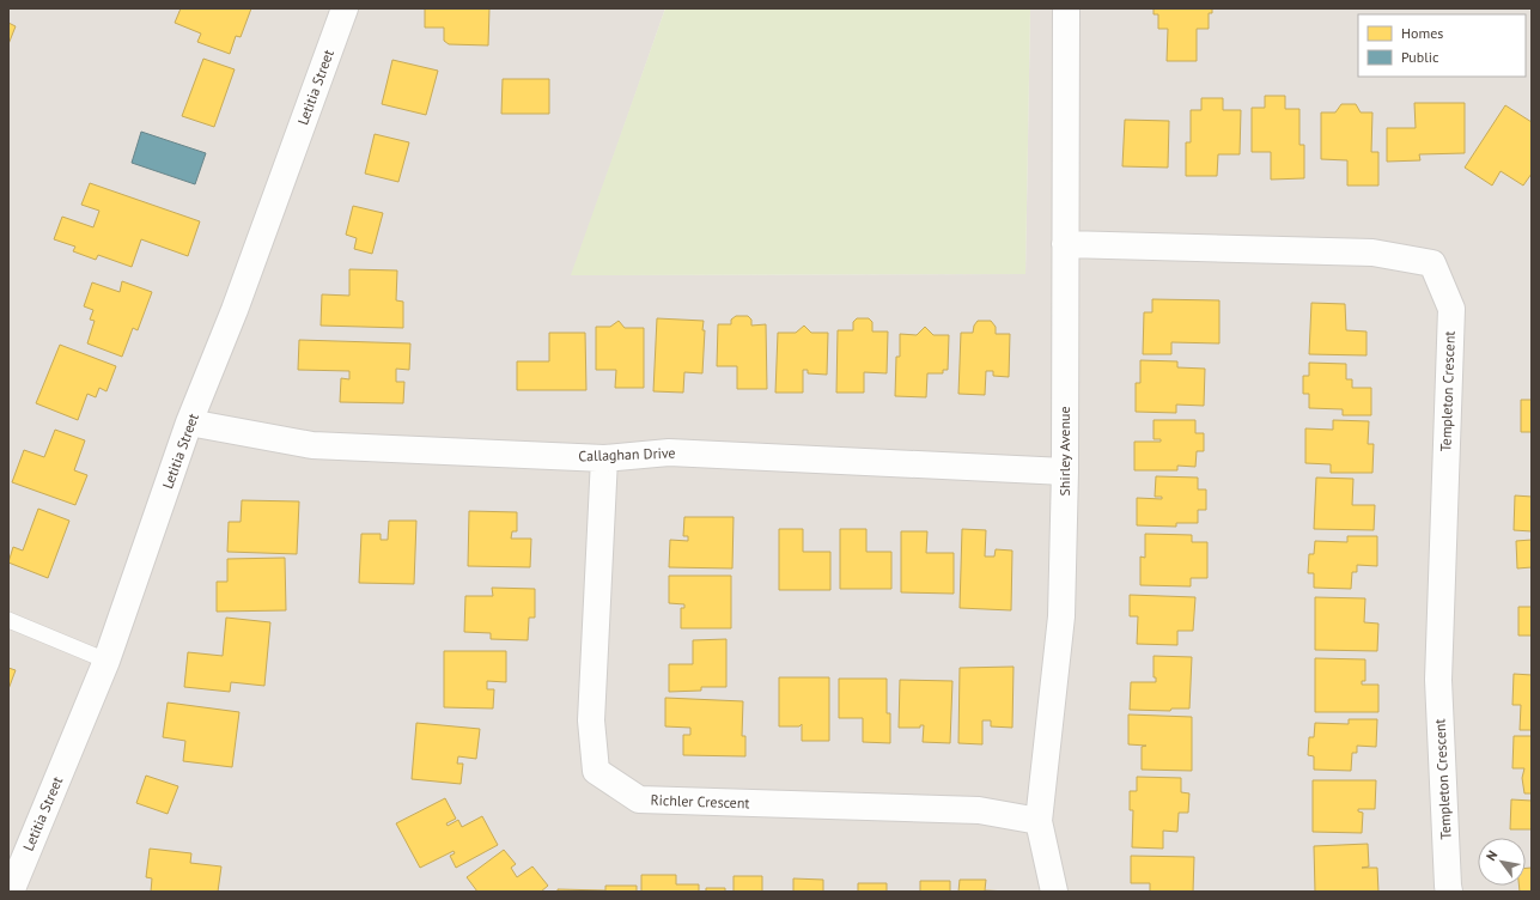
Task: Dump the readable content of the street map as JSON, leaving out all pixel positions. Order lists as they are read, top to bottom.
{
  "streets": {
    "street": [
      "Letitia Street",
      "Templeton Crescent",
      "Shirley Avenue",
      "Callaghan Drive",
      "Richler Crescent"
    ]
  },
  "crossings": [
    ["Letitia Street", "Callaghan Drive"],
    ["Templeton Crescent", "Shirley Avenue"],
    ["Shirley Avenue", "Callaghan Drive"],
    ["Shirley Avenue", "Richler Crescent"],
    ["Callaghan Drive", "Richler Crescent"]
  ],
  "legend": ["Homes", "Public"],
  "north": "top left"
}
